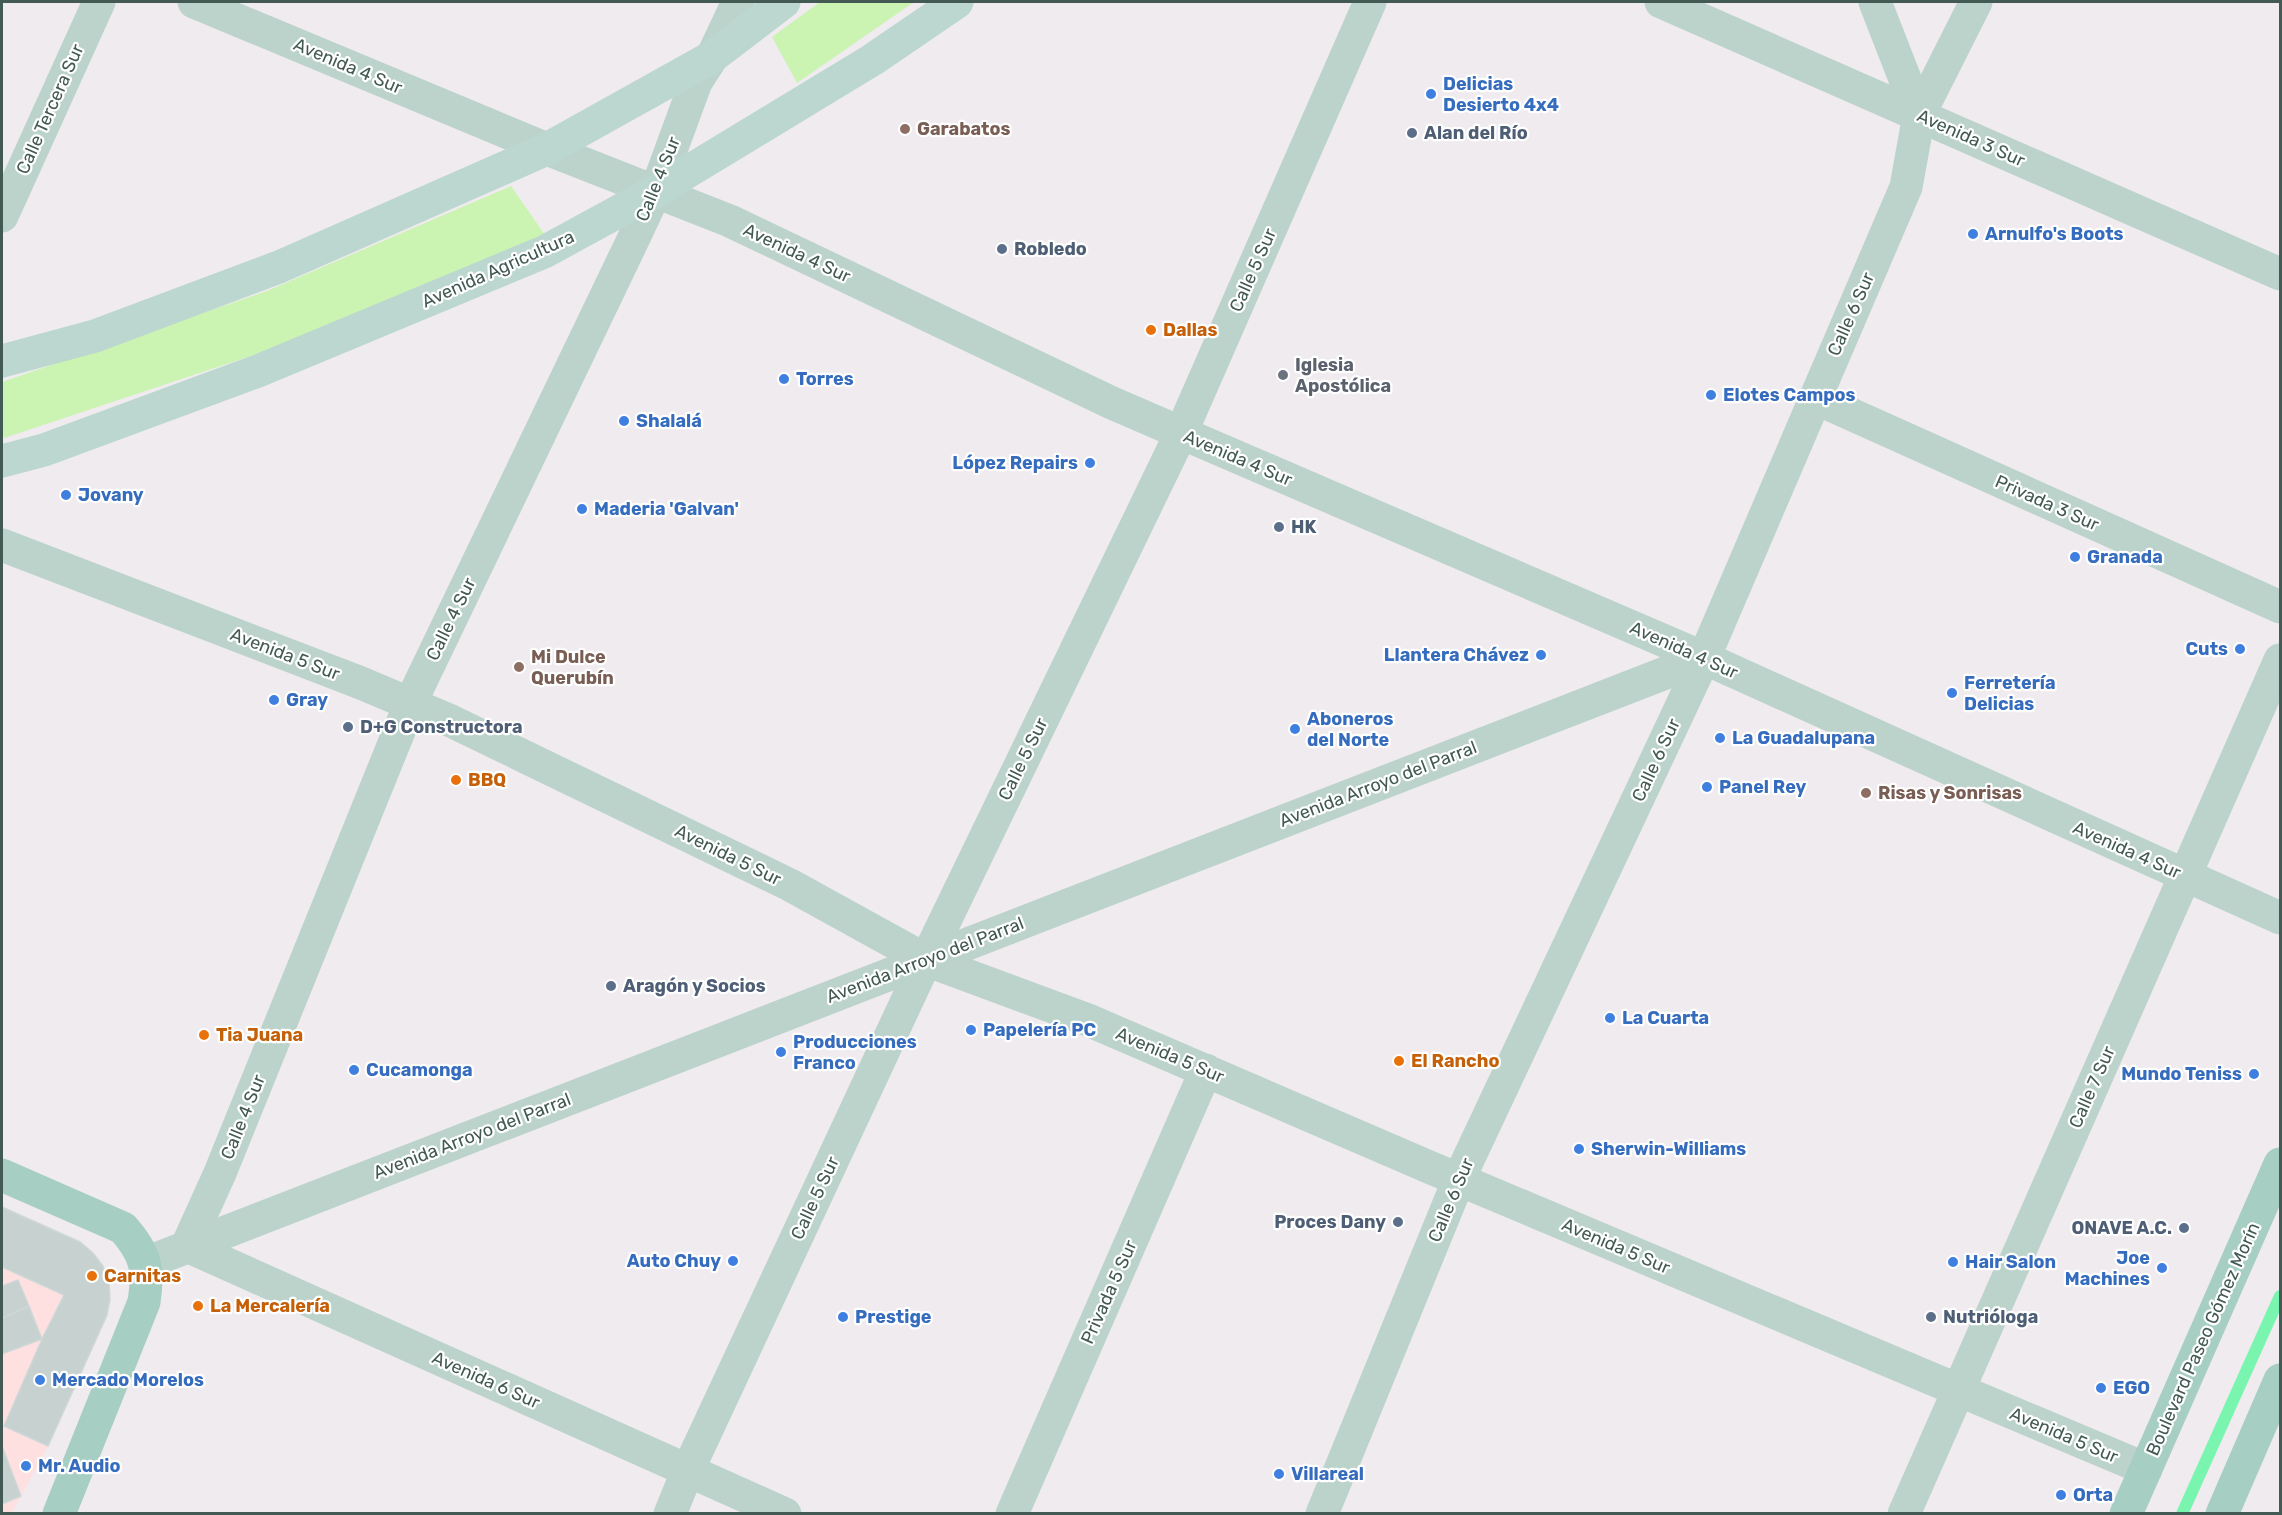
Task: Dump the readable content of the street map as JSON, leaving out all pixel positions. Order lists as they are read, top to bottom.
{
  "streets": {
    "main road": ["Avenida Agricultura", "Boulevard Paseo Gómez Morín"],
    "street": [
      "Avenida 4 Sur",
      "Calle Tercera Sur",
      "Avenida 3 Sur",
      "Calle 4 Sur",
      "Calle 5 Sur",
      "Calle 6 Sur",
      "Privada 3 Sur",
      "Avenida 5 Sur",
      "Avenida Arroyo del Parral",
      "Calle 7 Sur",
      "Privada 5 Sur",
      "Avenida 6 Sur"
    ]
  },
  "crossings": [
    ["Avenida 4 Sur", "Calle 4 Sur"],
    ["Avenida 4 Sur", "Avenida Agricultura"],
    ["Avenida 4 Sur", "Calle 5 Sur"],
    ["Avenida 4 Sur", "Calle 6 Sur"],
    ["Avenida 4 Sur", "Avenida Arroyo del Parral"],
    ["Avenida 4 Sur", "Calle 7 Sur"],
    ["Avenida 3 Sur", "Calle 6 Sur"],
    ["Calle 4 Sur", "Avenida Agricultura"],
    ["Calle 4 Sur", "Avenida 5 Sur"],
    ["Calle 4 Sur", "Avenida Arroyo del Parral"],
    ["Calle 4 Sur", "Avenida 6 Sur"],
    ["Calle 5 Sur", "Avenida 5 Sur"],
    ["Calle 5 Sur", "Avenida Arroyo del Parral"],
    ["Calle 5 Sur", "Avenida 6 Sur"],
    ["Calle 6 Sur", "Privada 3 Sur"],
    ["Calle 6 Sur", "Avenida 5 Sur"],
    ["Calle 6 Sur", "Avenida Arroyo del Parral"],
    ["Avenida 5 Sur", "Avenida Arroyo del Parral"],
    ["Avenida 5 Sur", "Calle 7 Sur"],
    ["Avenida 5 Sur", "Privada 5 Sur"],
    ["Avenida 5 Sur", "Boulevard Paseo Gómez Morín"],
    ["Avenida Arroyo del Parral", "Avenida 6 Sur"]
  ],
  "places": [
    "Delicias Desierto 4x4",
    "Garabatos",
    "Alan del Río",
    "Arnulfo's Boots",
    "Robledo",
    "Dallas",
    "Iglesia Apostólica",
    "Torres",
    "Elotes Campos",
    "Shalalá",
    "López Repairs",
    "Jovany",
    "Maderia 'Galvan'",
    "HK",
    "Granada",
    "Cuts",
    "Llantera Chávez",
    "Mi Dulce Querubín",
    "Ferretería Delicias",
    "Gray",
    "D+G Constructora",
    "Aboneros del Norte",
    "La Guadalupana",
    "BBQ",
    "Panel Rey",
    "Risas y Sonrisas",
    "Aragón y Socios",
    "La Cuarta",
    "Papelería PC",
    "Tia Juana",
    "Producciones Franco",
    "El Rancho",
    "Cucamonga",
    "Mundo Teniss",
    "Sherwin-Williams",
    "Proces Dany",
    "ONAVE A.C.",
    "Auto Chuy",
    "Hair Salon",
    "Joe Machines",
    "Carnitas",
    "La Mercalería",
    "Prestige",
    "Nutrióloga",
    "Mercado Morelos",
    "EGO",
    "Mr. Audio",
    "Villareal",
    "Orta"
  ]
}
